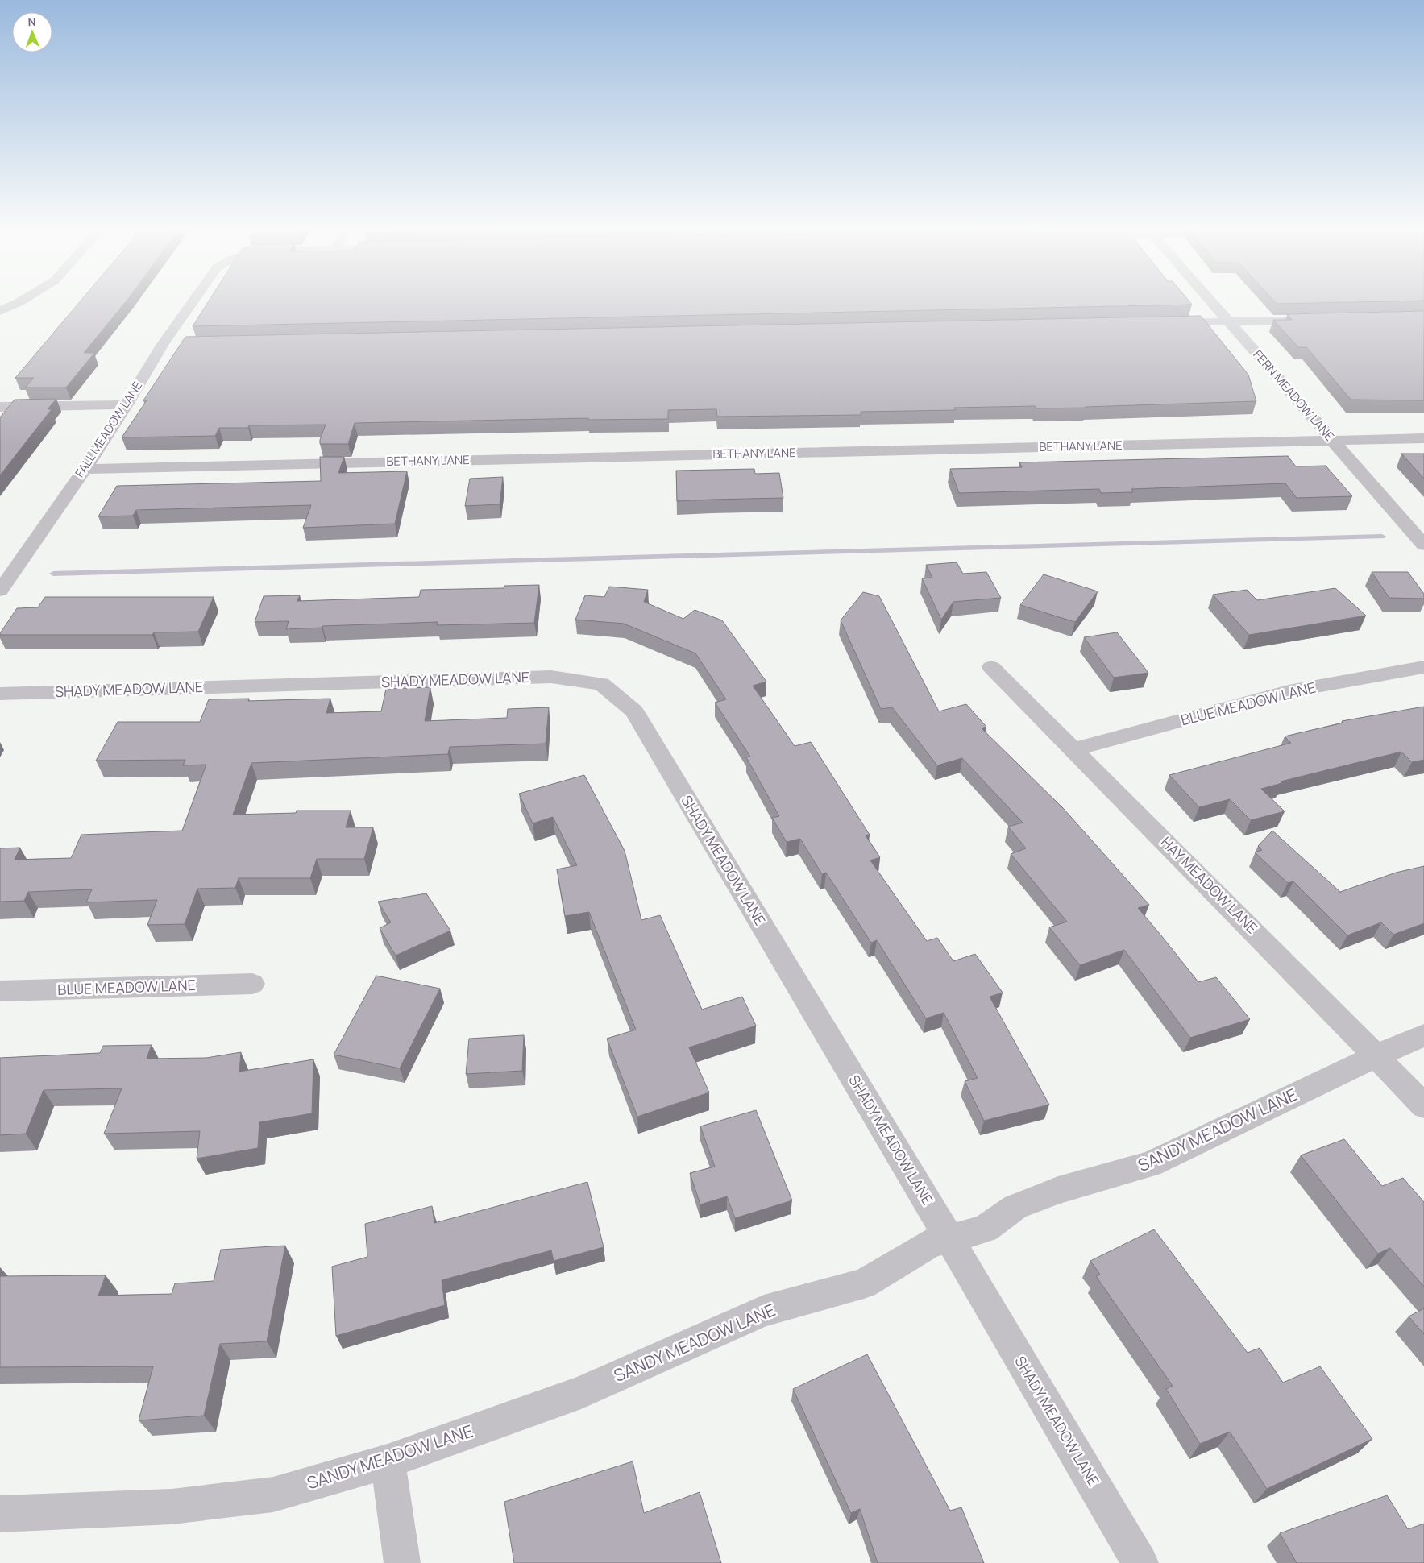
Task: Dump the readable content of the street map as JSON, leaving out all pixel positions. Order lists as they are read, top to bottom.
{
  "streets": {
    "street": [
      "FERN MEADOW LANE",
      "FALL MEADOW LANE",
      "BETHANY LANE",
      "SHADY MEADOW LANE",
      "BLUE MEADOW LANE",
      "HAY MEADOW LANE",
      "SANDY MEADOW LANE"
    ]
  },
  "crossings": [
    ["FERN MEADOW LANE", "BETHANY LANE"],
    ["FALL MEADOW LANE", "BETHANY LANE"],
    ["SHADY MEADOW LANE", "SANDY MEADOW LANE"],
    ["BLUE MEADOW LANE", "HAY MEADOW LANE"],
    ["HAY MEADOW LANE", "SANDY MEADOW LANE"]
  ],
  "north": "top"
}
